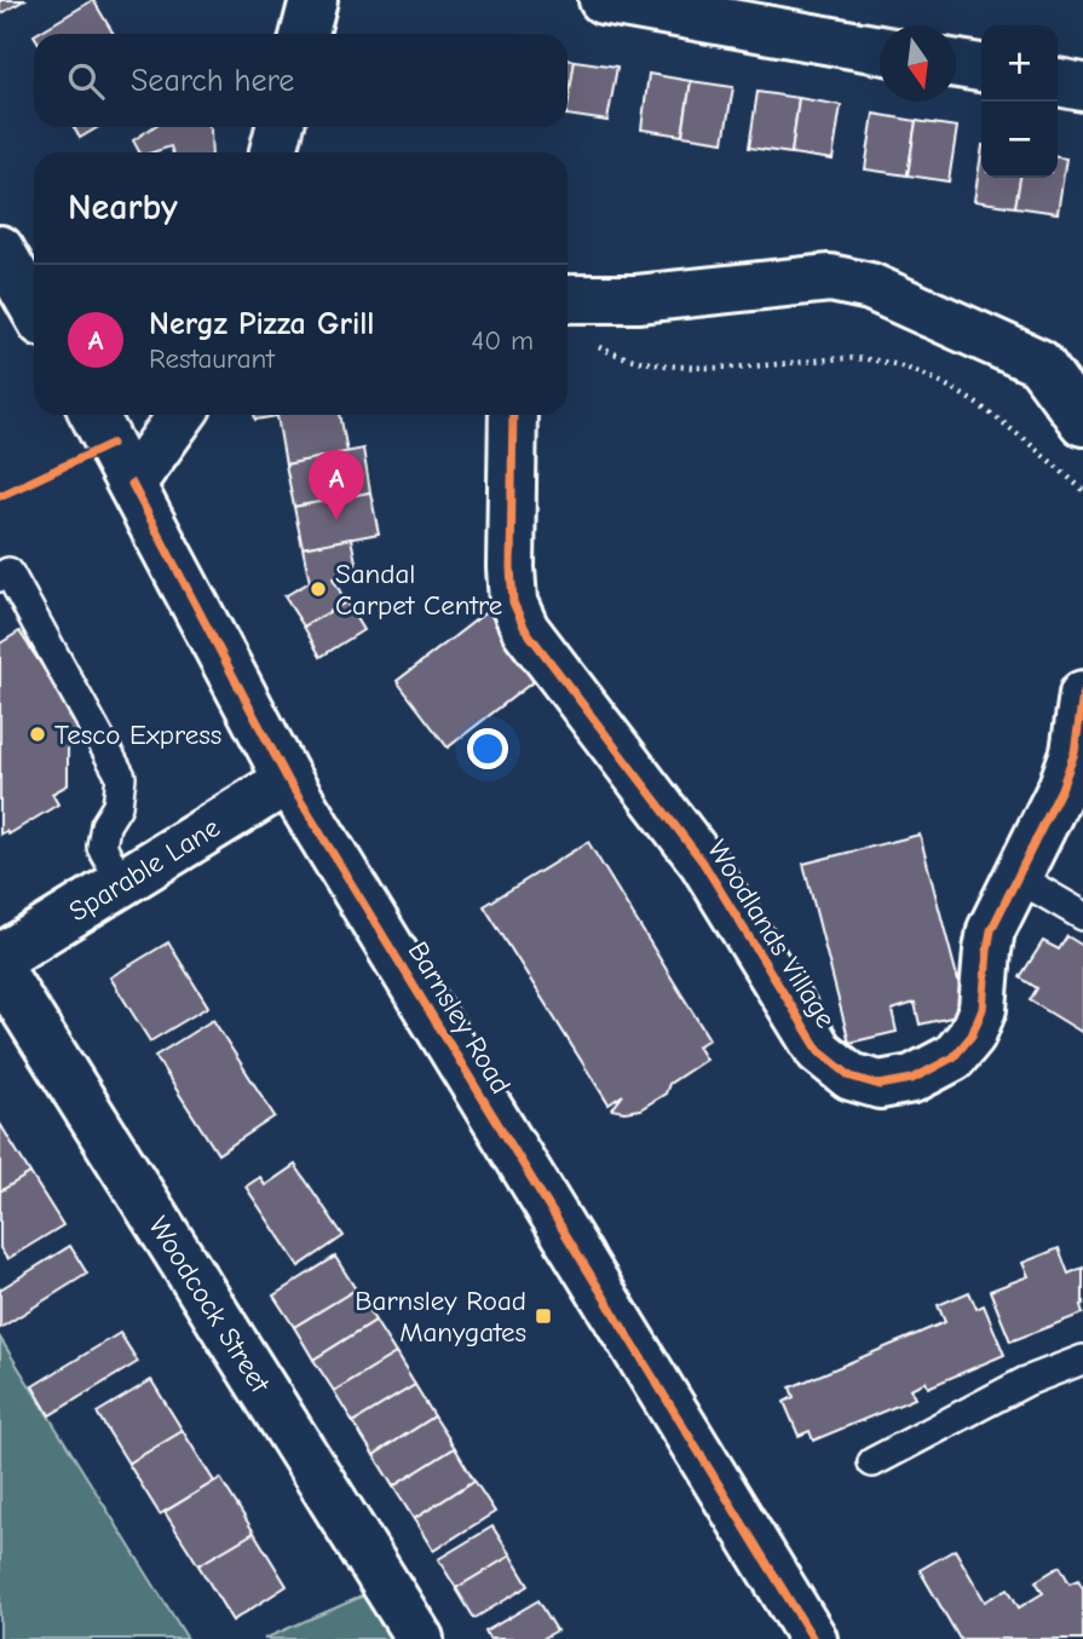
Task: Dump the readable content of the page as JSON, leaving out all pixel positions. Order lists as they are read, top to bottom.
{
  "streets": {
    "street": [
      "Sparable Lane",
      "Woodlands Village",
      "Barnsley Road",
      "Woodcock Street"
    ]
  },
  "crossings": [
    ["Sparable Lane", "Barnsley Road"]
  ],
  "places": {
    "other": ["Sandal Carpet Centre", "Tesco Express"],
    "transit": ["Barnsley Road Manygates"]
  },
  "north": "bottom",
  "page": {
    "map_buttons": ["+", "−"],
    "search": "Search here",
    "heading": "Nearby",
    "list": [
      {
        "mark": "A",
        "name": "Nergz Pizza Grill",
        "note": "Restaurant",
        "value": "40 m"
      }
    ],
    "pins": "A"
  }
}
